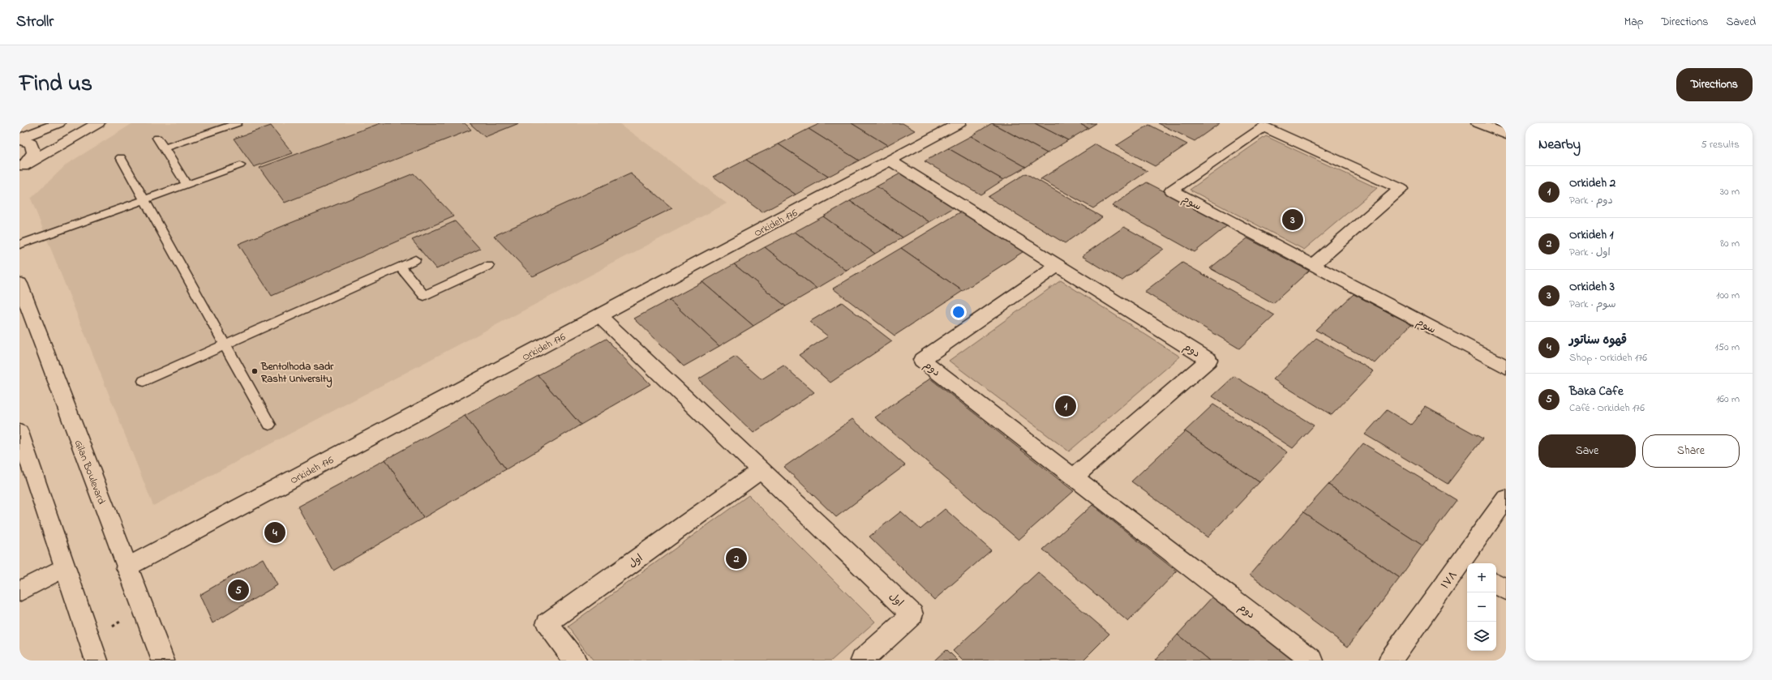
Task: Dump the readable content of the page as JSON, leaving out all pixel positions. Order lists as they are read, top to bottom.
{
  "streets": {
    "street": [
      "سوم",
      "Orkideh 176",
      "دوم",
      "Gilan Boulevard",
      "اول",
      "۱۷۸"
    ]
  },
  "crossings": [
    ["Orkideh 176", "دوم"],
    ["Orkideh 176", "Gilan Boulevard"],
    ["Orkideh 176", "اول"]
  ],
  "places": ["Bentolhoda sadr Rasht University"],
  "page": {
    "header": "Strollr",
    "nav": ["Map", "Directions", "Saved"],
    "title": "Find us",
    "buttons": [
      "Directions",
      ["Save", "Share"]
    ],
    "heading": ["Nearby", "5 results"],
    "list": [
      {
        "mark": "1",
        "name": "Orkideh 2",
        "note": "Park · دوم",
        "value": "30 m"
      },
      {
        "mark": "2",
        "name": "Orkideh 1",
        "note": "Park · اول",
        "value": "80 m"
      },
      {
        "mark": "3",
        "name": "Orkideh 3",
        "note": "Park · سوم",
        "value": "100 m"
      },
      {
        "mark": "4",
        "name": "قهوه سناتور",
        "note": "Shop · Orkideh 176",
        "value": "150 m"
      },
      {
        "mark": "5",
        "name": "Baka Cafe",
        "note": "Café · Orkideh 176",
        "value": "160 m"
      }
    ],
    "pins": [
      "3",
      "1",
      "4",
      "2",
      "5"
    ],
    "map_buttons": ["+", "−"]
  }
}
